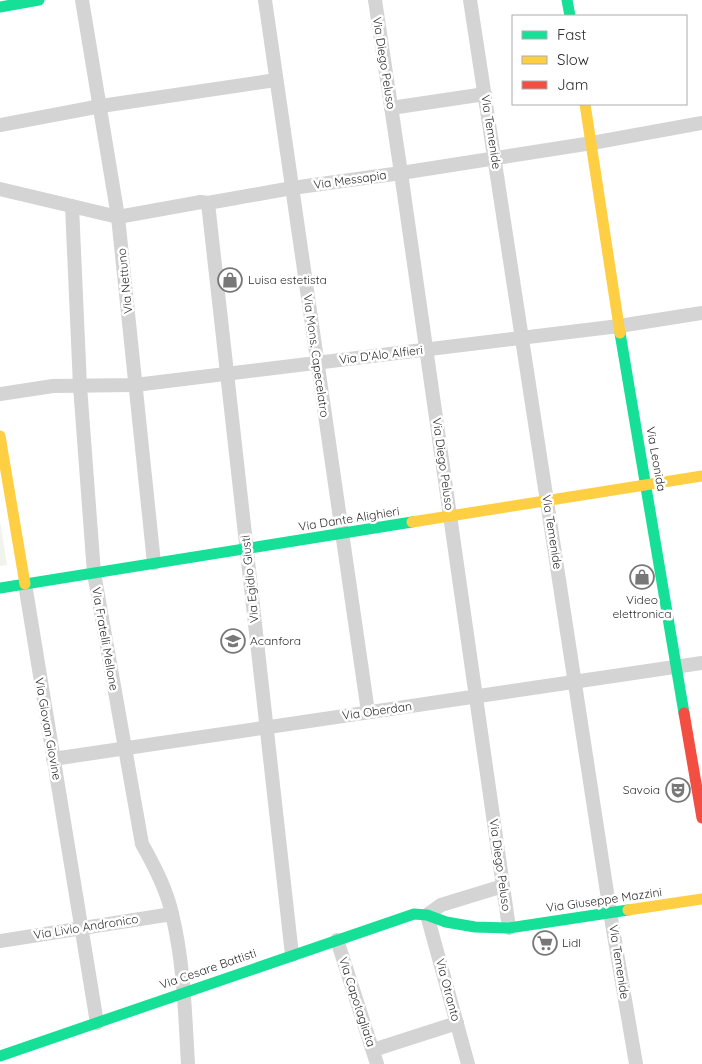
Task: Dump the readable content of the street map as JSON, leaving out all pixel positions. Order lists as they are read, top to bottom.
{
  "streets": {
    "street": [
      "Via Diego Peluso",
      "Via Temenide",
      "Via Messapia",
      "Via Nettuno",
      "Via D'Alo Alfieri",
      "Via Mons. Capecelatro",
      "Via Leonida",
      "Via Dante Alighieri",
      "Via Egidio Giusti",
      "Via Fratelli Mellone",
      "Via Oberdan",
      "Via Giovan Giovine",
      "Via Giuseppe Mazzini",
      "Via Livio Andronico",
      "Via Cesare Battisti",
      "Via Otranto",
      "Via Capotagliata"
    ]
  },
  "crossings": [
    ["Via Diego Peluso", "Via Messapia"],
    ["Via Diego Peluso", "Via D'Alo Alfieri"],
    ["Via Diego Peluso", "Via Dante Alighieri"],
    ["Via Diego Peluso", "Via Oberdan"],
    ["Via Diego Peluso", "Via Giuseppe Mazzini"],
    ["Via Temenide", "Via Messapia"],
    ["Via Temenide", "Via D'Alo Alfieri"],
    ["Via Temenide", "Via Dante Alighieri"],
    ["Via Temenide", "Via Oberdan"],
    ["Via Temenide", "Via Giuseppe Mazzini"],
    ["Via Messapia", "Via Nettuno"],
    ["Via Messapia", "Via Mons. Capecelatro"],
    ["Via Messapia", "Via Leonida"],
    ["Via Messapia", "Via Egidio Giusti"],
    ["Via Messapia", "Via Fratelli Mellone"],
    ["Via Nettuno", "Via D'Alo Alfieri"],
    ["Via Nettuno", "Via Dante Alighieri"],
    ["Via D'Alo Alfieri", "Via Mons. Capecelatro"],
    ["Via D'Alo Alfieri", "Via Leonida"],
    ["Via D'Alo Alfieri", "Via Egidio Giusti"],
    ["Via D'Alo Alfieri", "Via Fratelli Mellone"],
    ["Via Mons. Capecelatro", "Via Dante Alighieri"],
    ["Via Mons. Capecelatro", "Via Oberdan"],
    ["Via Leonida", "Via Dante Alighieri"],
    ["Via Leonida", "Via Oberdan"],
    ["Via Dante Alighieri", "Via Egidio Giusti"],
    ["Via Dante Alighieri", "Via Fratelli Mellone"],
    ["Via Dante Alighieri", "Via Giovan Giovine"],
    ["Via Egidio Giusti", "Via Oberdan"],
    ["Via Egidio Giusti", "Via Cesare Battisti"],
    ["Via Fratelli Mellone", "Via Oberdan"],
    ["Via Fratelli Mellone", "Via Livio Andronico"],
    ["Via Fratelli Mellone", "Via Cesare Battisti"],
    ["Via Oberdan", "Via Giovan Giovine"],
    ["Via Giovan Giovine", "Via Livio Andronico"],
    ["Via Giovan Giovine", "Via Cesare Battisti"],
    ["Via Giuseppe Mazzini", "Via Cesare Battisti"],
    ["Via Giuseppe Mazzini", "Via Otranto"],
    ["Via Cesare Battisti", "Via Otranto"],
    ["Via Cesare Battisti", "Via Capotagliata"]
  ],
  "places": {
    "shop": ["Luisa estetista", "Video elettronica"],
    "school or university": ["Acanfora"],
    "theatre": ["Savoia"],
    "supermarket": ["Lidl"]
  },
  "legend": ["Fast", "Slow", "Jam"]
}
